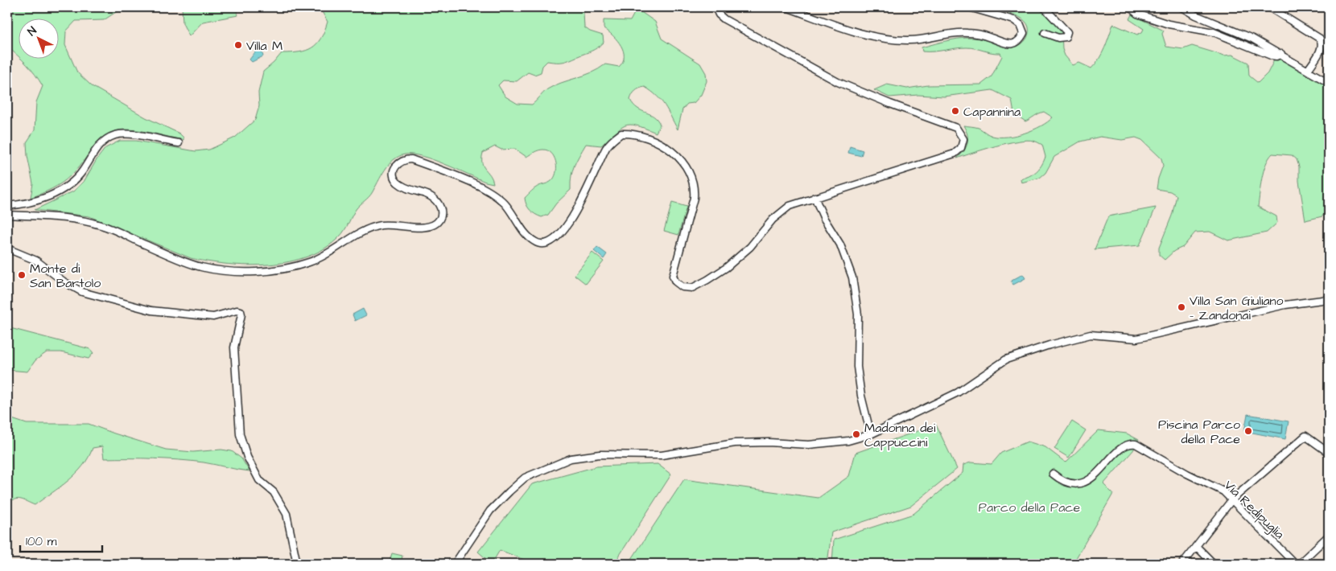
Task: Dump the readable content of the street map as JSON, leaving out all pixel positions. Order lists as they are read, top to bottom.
{
  "streets": {
    "street": ["Via Redipuglia"]
  },
  "parks": ["Parco della Pace"],
  "places": [
    "Villa M",
    "Capannina",
    "Monte di San Bartolo",
    "Villa San Giuliano - Zandonai",
    "Piscina Parco della Pace",
    "Madonna dei Cappuccini"
  ],
  "scale_bar": "100 m",
  "north": "top left"
}
